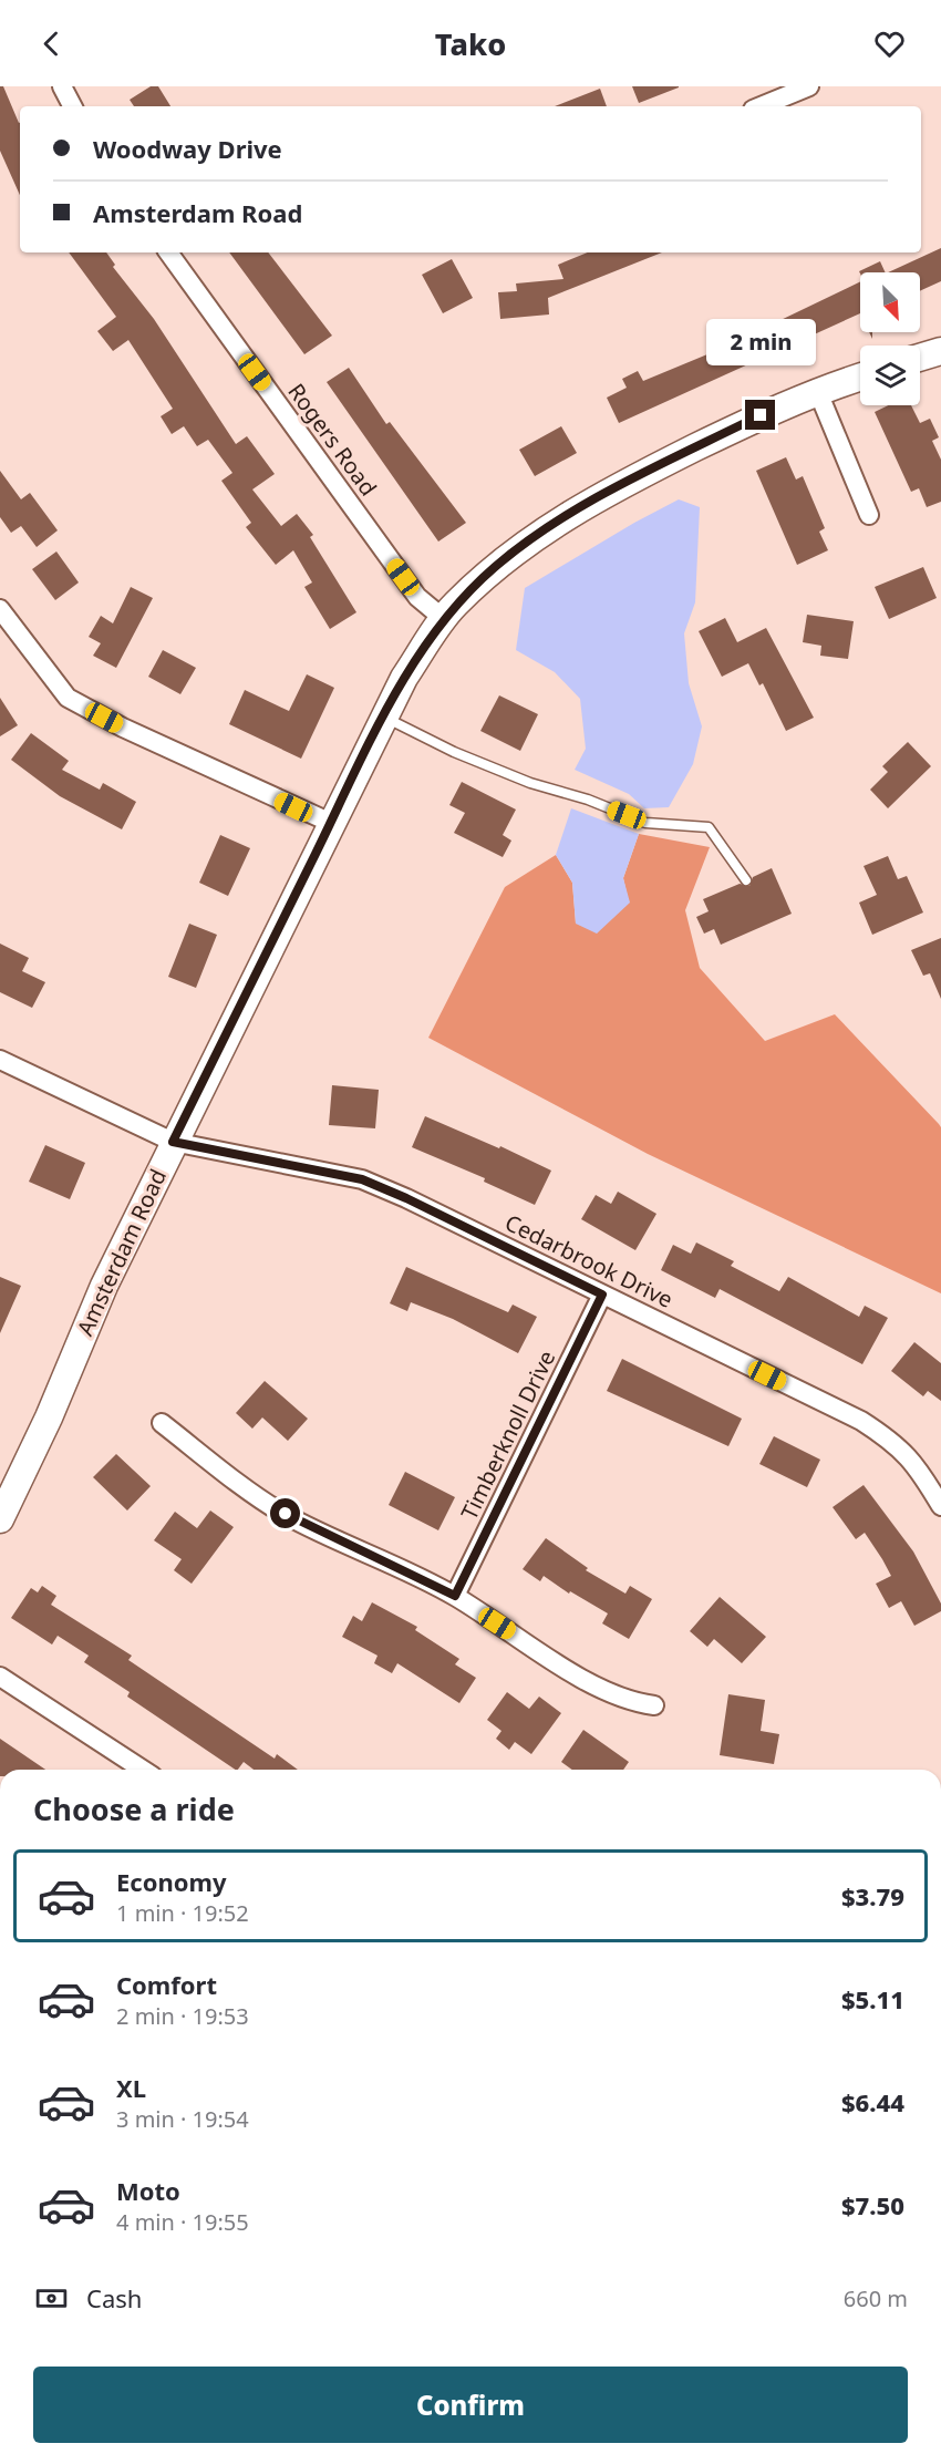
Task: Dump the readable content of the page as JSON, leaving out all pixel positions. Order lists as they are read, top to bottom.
{
  "streets": {
    "main road": ["Amsterdam Road"],
    "street": ["Rogers Road", "Cedarbrook Drive", "Timberknoll Drive"]
  },
  "crossings": [
    ["Rogers Road", "Amsterdam Road"],
    ["Amsterdam Road", "Cedarbrook Drive"],
    ["Cedarbrook Drive", "Timberknoll Drive"]
  ],
  "north": "bottom right",
  "page": {
    "header": "Tako",
    "banner": ["Woodway Drive", "Amsterdam Road"],
    "bubble": "2 min",
    "heading": "Choose a ride",
    "list": [
      {
        "name": "Economy",
        "note": "1 min · 19:52",
        "value": "$3.79"
      },
      {
        "name": "Comfort",
        "note": "2 min · 19:53",
        "value": "$5.11"
      },
      {
        "name": "XL",
        "note": "3 min · 19:54",
        "value": "$6.44"
      },
      {
        "name": "Moto",
        "note": "4 min · 19:55",
        "value": "$7.50"
      }
    ],
    "pay": ["Cash", "660 m"],
    "buttons": "Confirm"
  }
}
